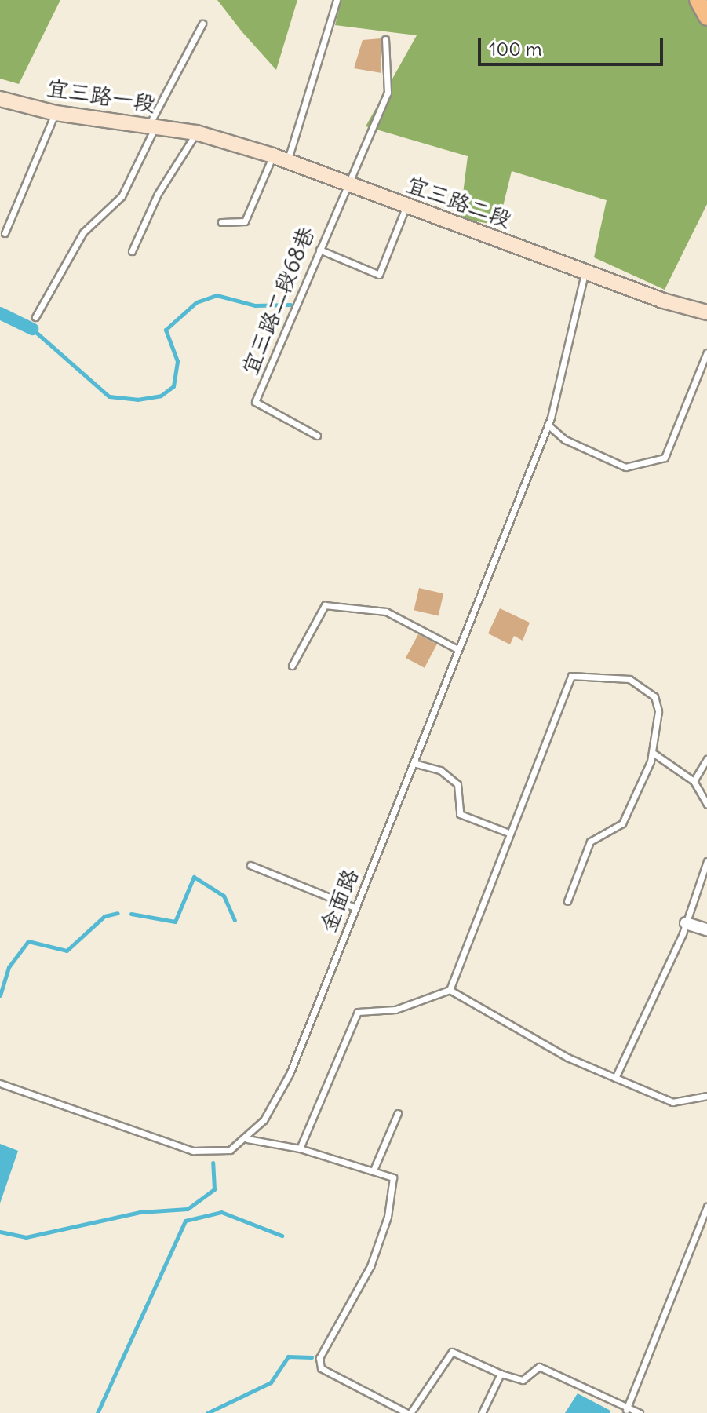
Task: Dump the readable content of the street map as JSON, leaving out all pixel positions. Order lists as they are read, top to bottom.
{
  "streets": {
    "street": ["宜三路一段", "宜三路二段"],
    "lane": ["宜三路二段68巷", "金面路"]
  },
  "crossings": [
    ["宜三路一段", "宜三路二段"],
    ["宜三路二段", "宜三路二段68巷"],
    ["宜三路二段", "金面路"]
  ],
  "scale_bar": "100 m"
}
